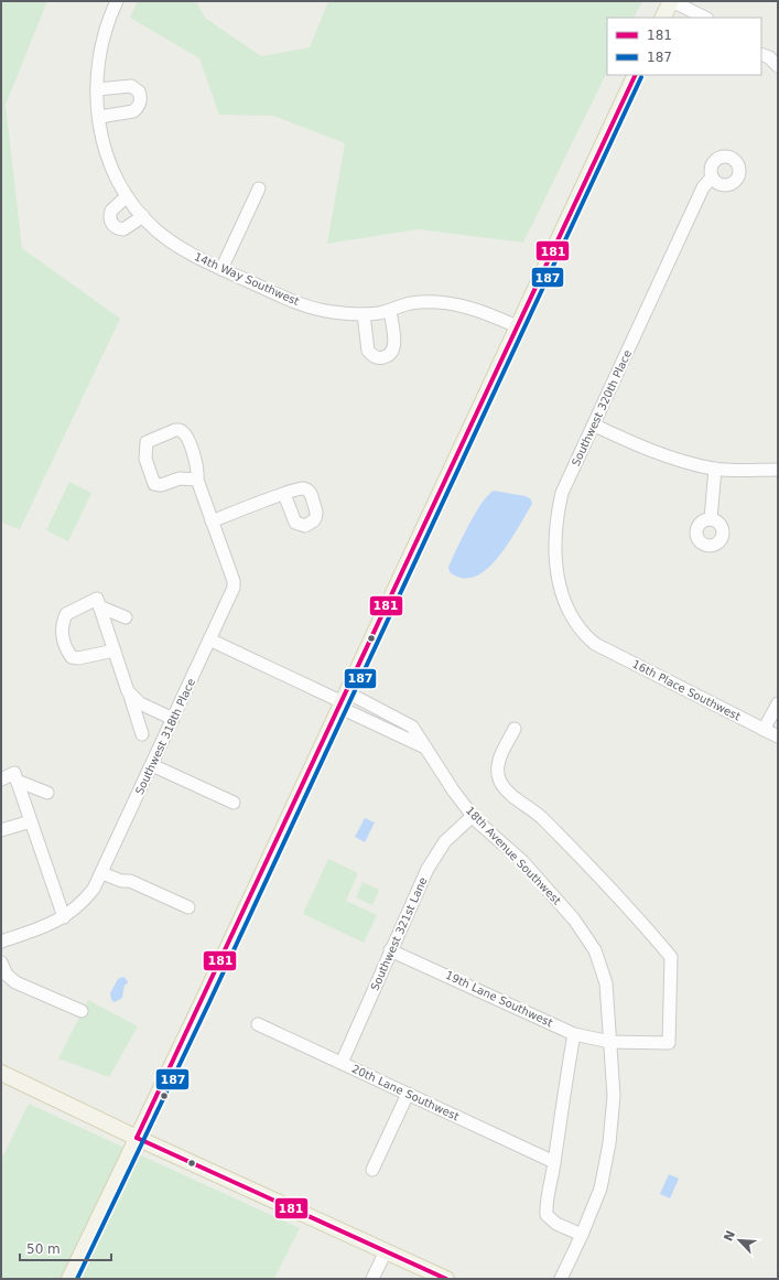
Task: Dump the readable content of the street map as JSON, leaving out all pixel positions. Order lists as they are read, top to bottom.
{
  "streets": {
    "street": [
      "14th Way Southwest",
      "Southwest 320th Place",
      "16th Place Southwest",
      "Southwest 318th Place",
      "18th Avenue Southwest",
      "Southwest 321st Lane",
      "19th Lane Southwest",
      "20th Lane Southwest"
    ]
  },
  "crossings": [
    ["Southwest 320th Place", "16th Place Southwest"],
    ["Southwest 318th Place", "18th Avenue Southwest"],
    ["18th Avenue Southwest", "Southwest 321st Lane"],
    ["18th Avenue Southwest", "19th Lane Southwest"],
    ["Southwest 321st Lane", "19th Lane Southwest"],
    ["Southwest 321st Lane", "20th Lane Southwest"]
  ],
  "lines": ["transit line 181", "transit line 187"],
  "legend": ["181", "187"],
  "scale_bar": "50 m",
  "north": "top left"
}
